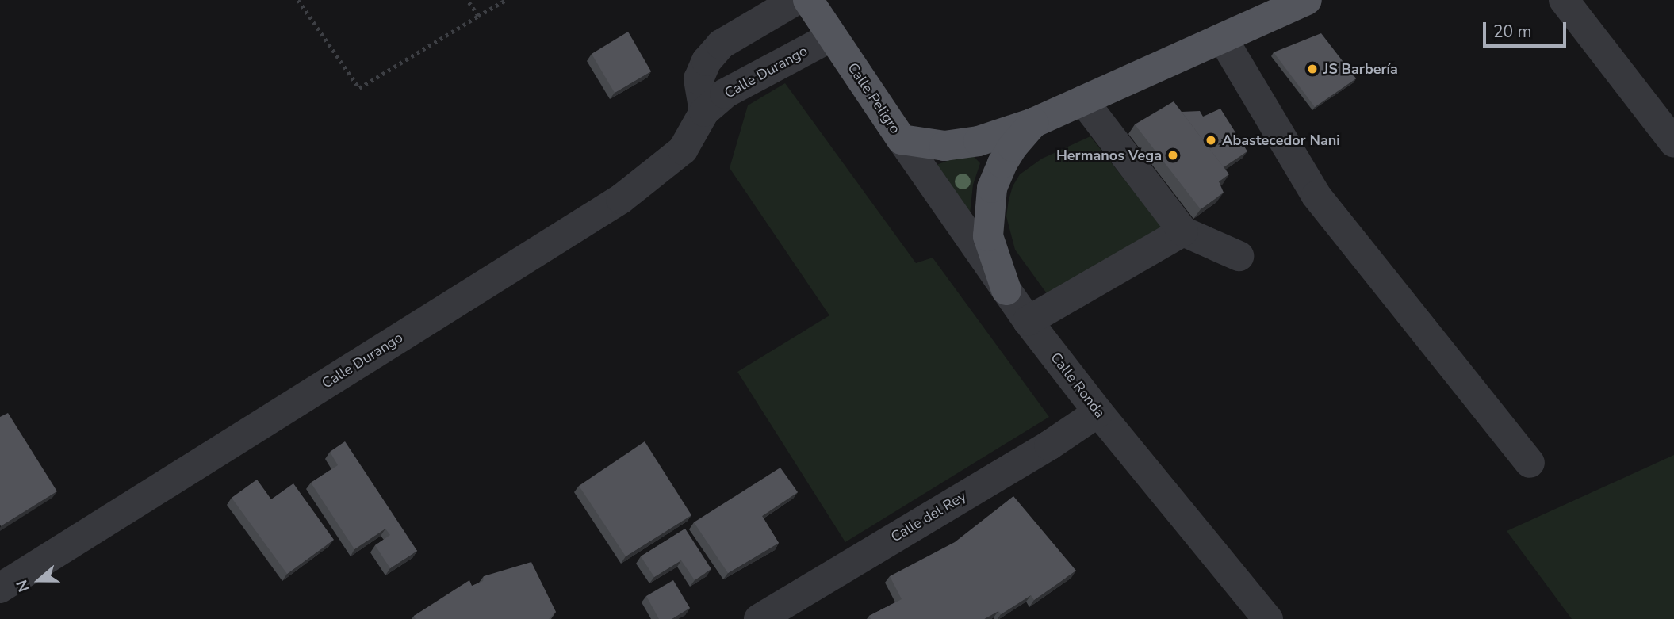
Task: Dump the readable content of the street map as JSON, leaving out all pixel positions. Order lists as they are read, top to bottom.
{
  "streets": {
    "main road": ["Calle Peligro"],
    "street": ["Calle Durango", "Calle Ronda", "Calle del Rey"]
  },
  "crossings": [
    ["Calle Durango", "Calle Peligro"],
    ["Calle Peligro", "Calle Ronda"],
    ["Calle Ronda", "Calle del Rey"]
  ],
  "places": ["JS Barbería", "Abastecedor Nani", "Hermanos Vega"],
  "scale_bar": "20 m",
  "north": "left"
}
